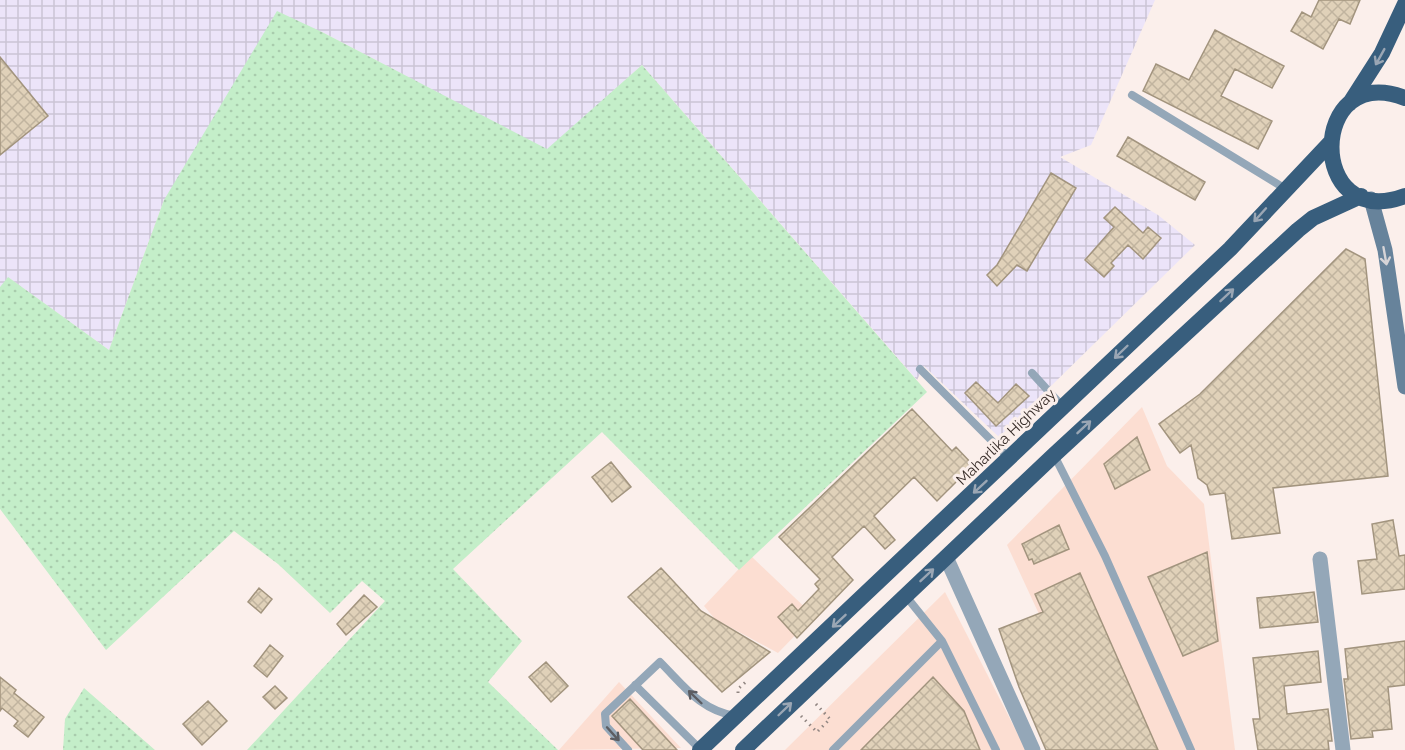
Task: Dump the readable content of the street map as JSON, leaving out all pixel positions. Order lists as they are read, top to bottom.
{
  "streets": {
    "highway": ["Maharlika Highway"]
  }
}
